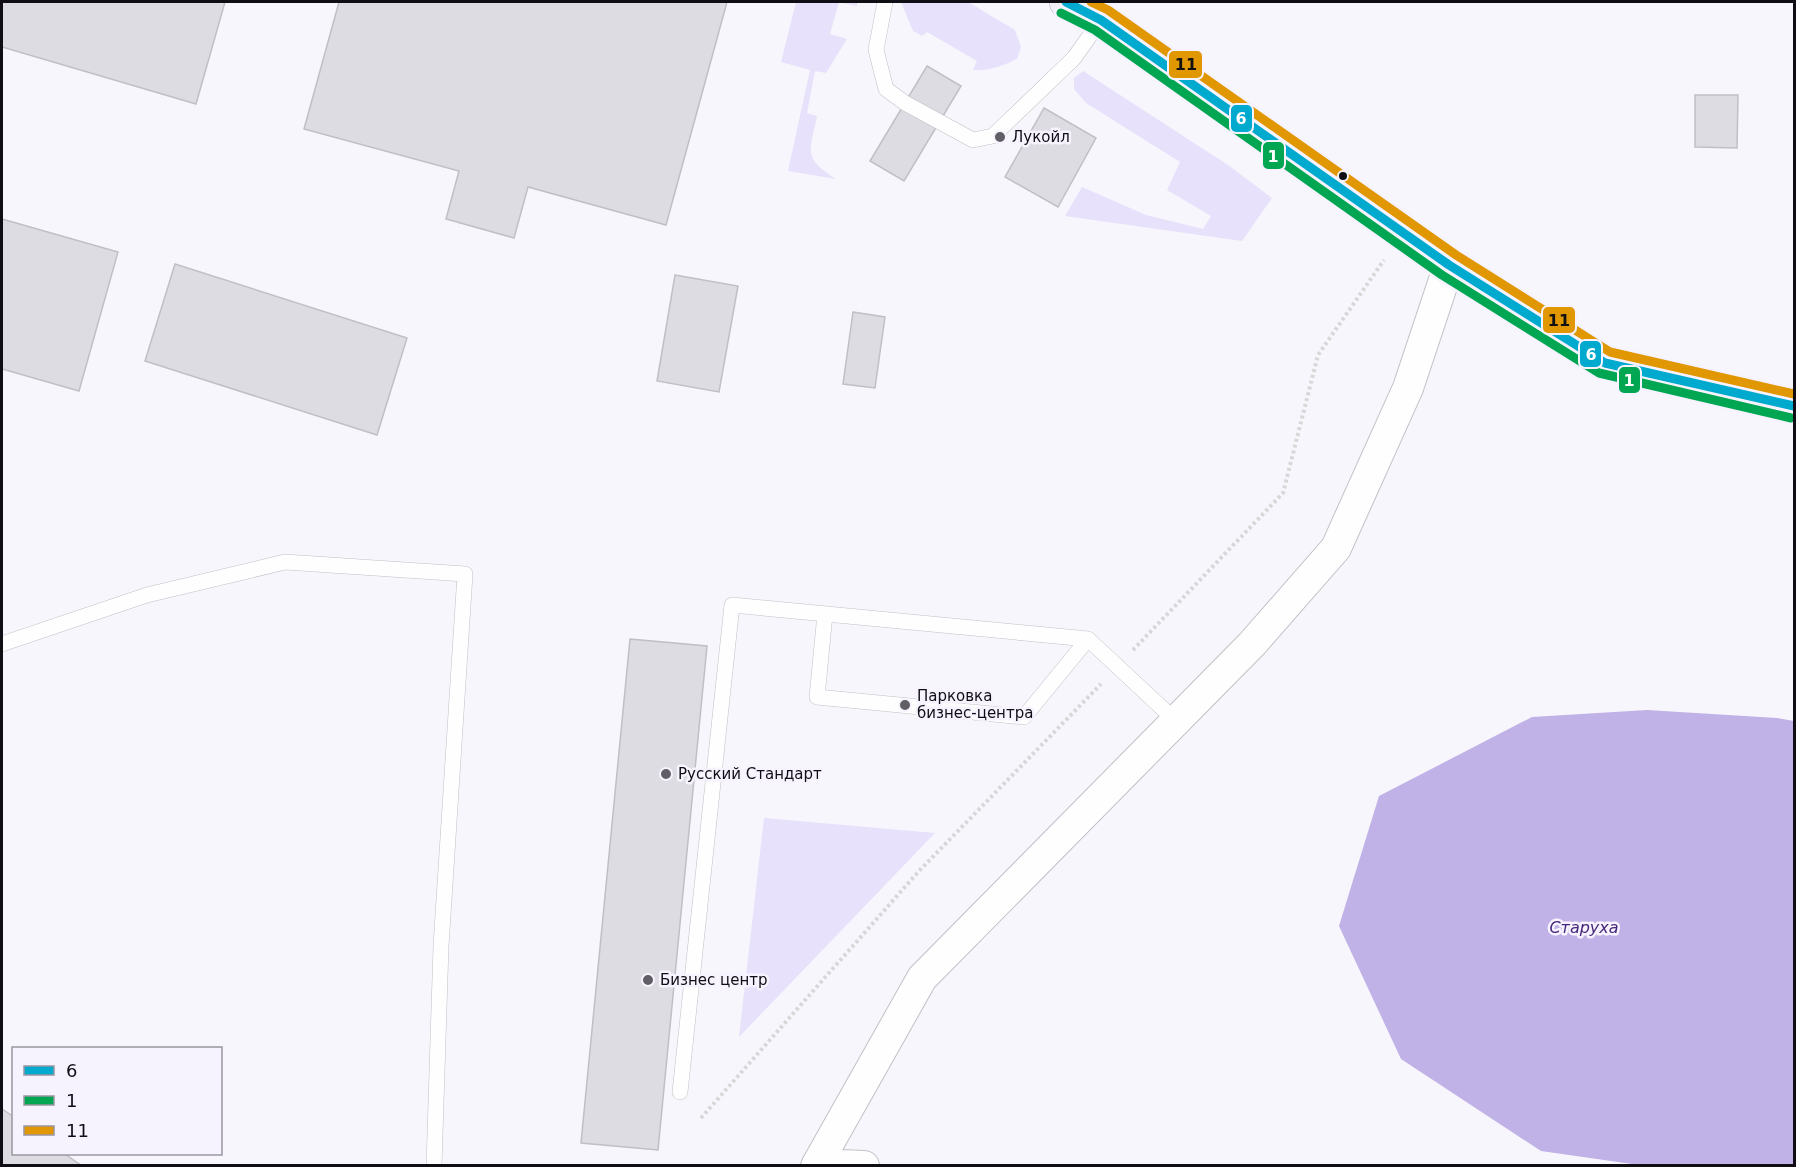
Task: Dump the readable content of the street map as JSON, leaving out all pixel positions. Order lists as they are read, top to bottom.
{
  "water": ["Старуха"],
  "places": [
    "Лукойл",
    "Парковка бизнес-центра",
    "Русский Стандарт",
    "Бизнес центр"
  ],
  "lines": ["transit line 6", "transit line 11", "transit line 1"],
  "legend": ["6", "1", "11"]
}
